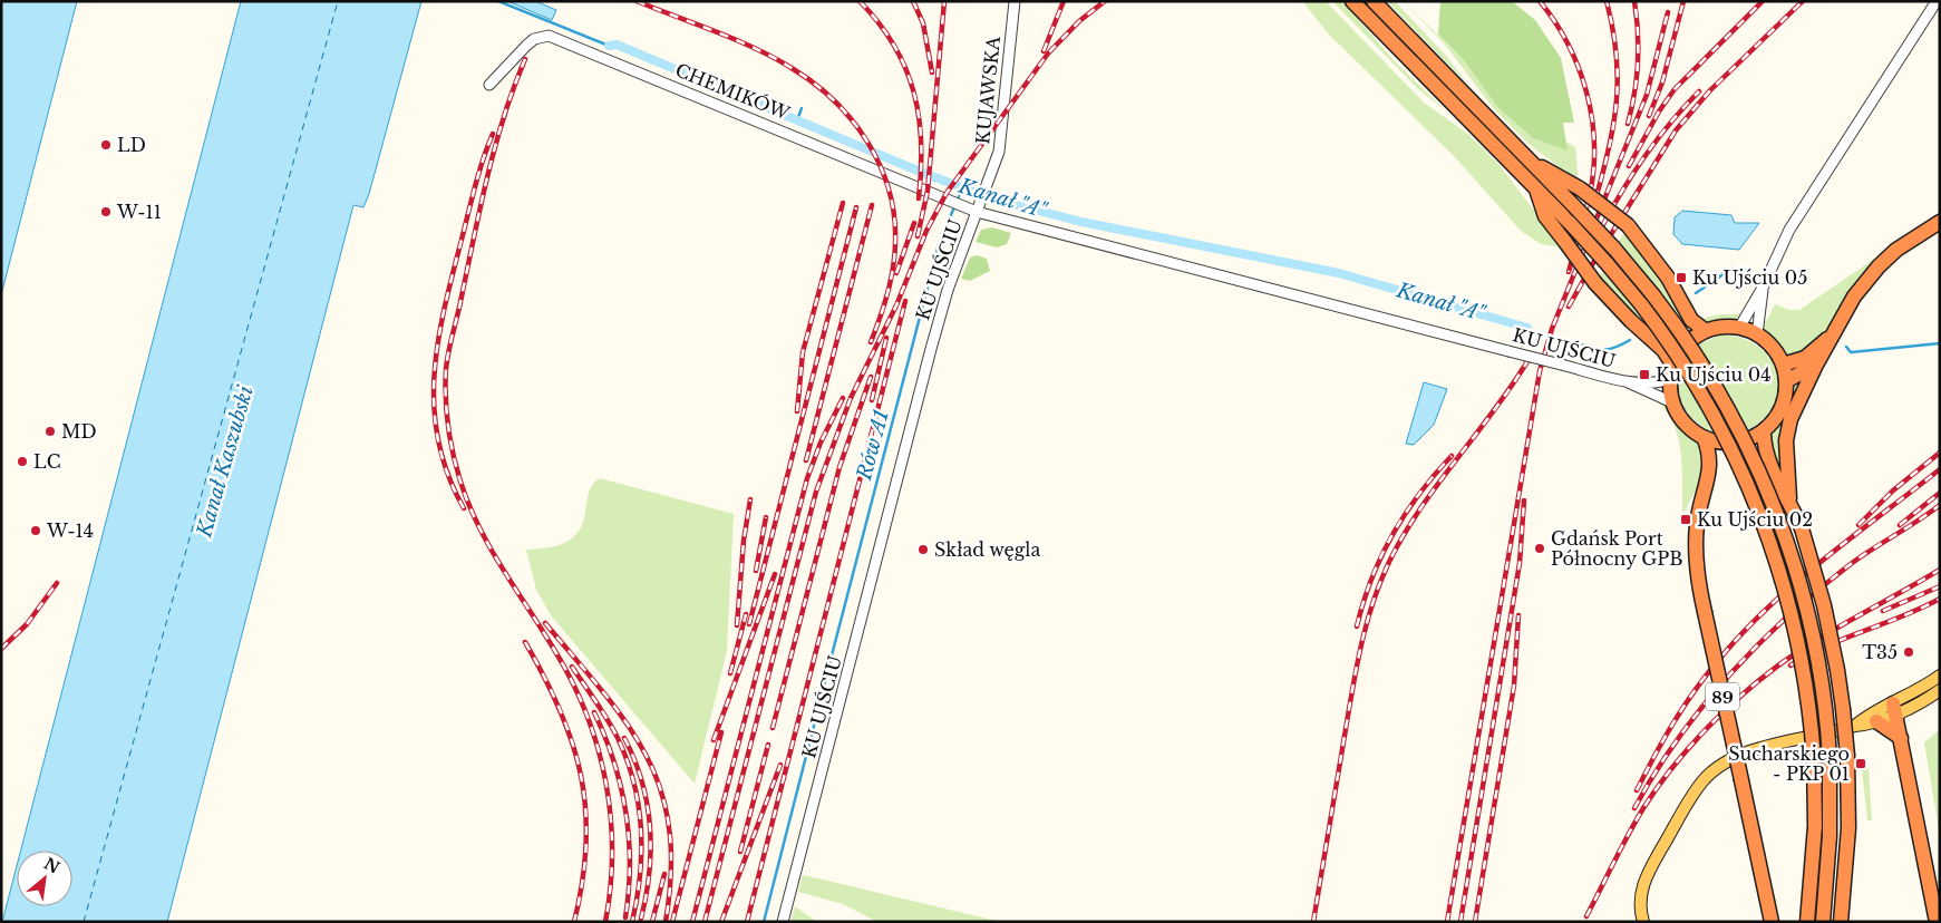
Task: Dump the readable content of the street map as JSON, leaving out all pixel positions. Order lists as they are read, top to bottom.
{
  "streets": {
    "highway": ["89"],
    "street": ["KUJAWSKA", "CHEMIKÓW", "KU UJŚCIU"]
  },
  "crossings": [
    ["KUJAWSKA", "CHEMIKÓW"],
    ["KUJAWSKA", "KU UJŚCIU"],
    ["CHEMIKÓW", "KU UJŚCIU"],
    ["KU UJŚCIU", "89"]
  ],
  "water": ["Kanał \"A\"", "Rów A1", "Kanał Kaszubski"],
  "places": {
    "other": [
      "LD",
      "W-11",
      "MD",
      "LC",
      "W-14",
      "Gdańsk Port Północny GPB",
      "Skład węgla",
      "T35"
    ],
    "transit": [
      "Ku Ujściu 05",
      "Ku Ujściu 04",
      "Ku Ujściu 02",
      "Sucharskiego - PKP 01"
    ]
  },
  "north": "top right"
}
